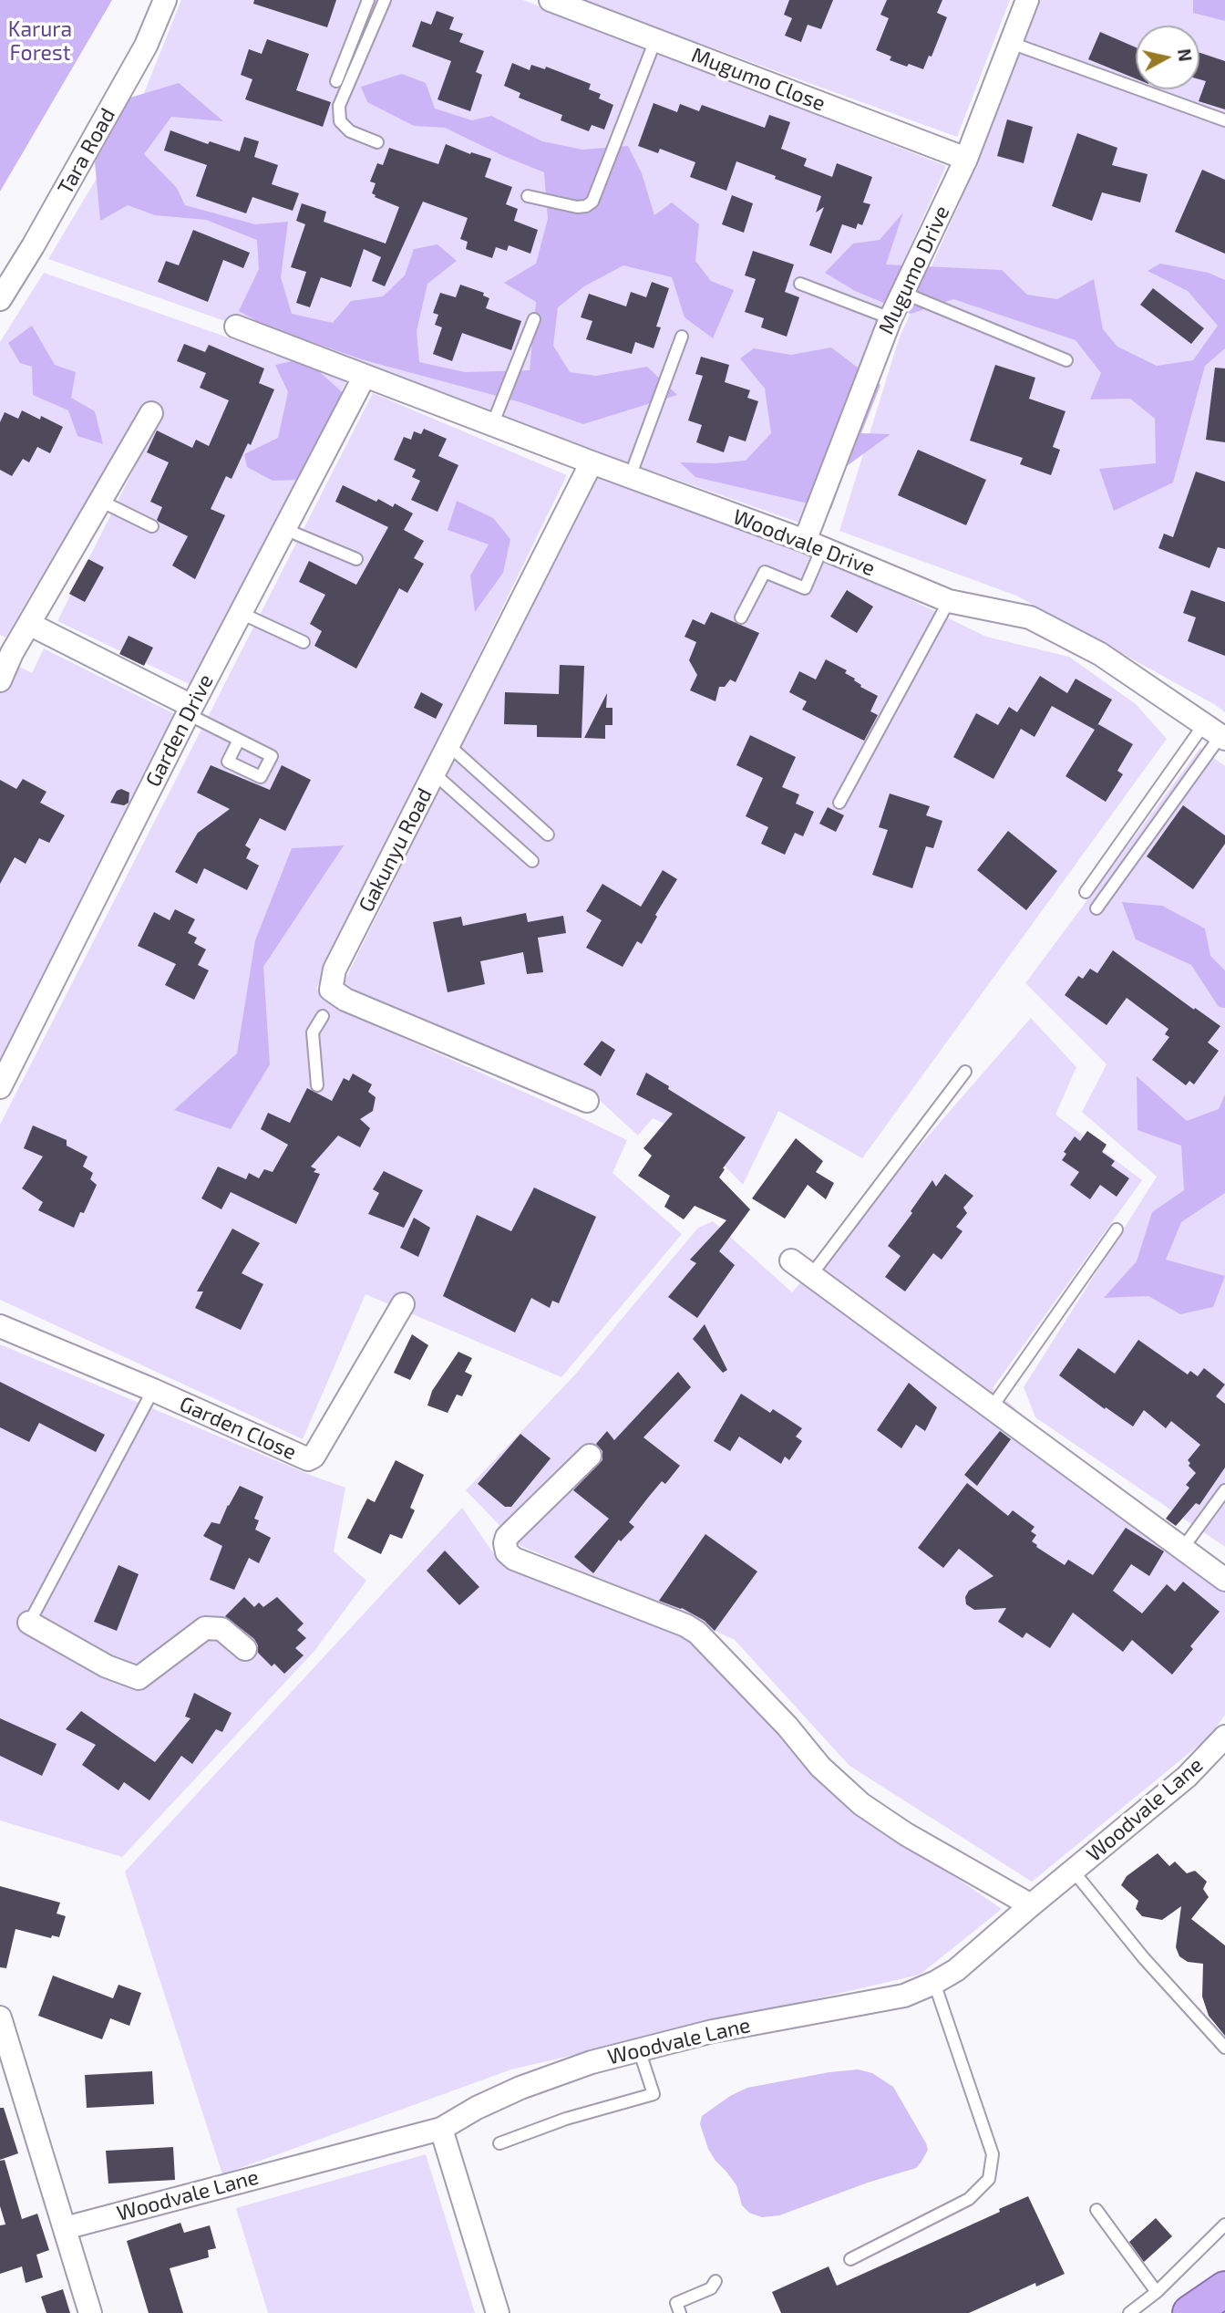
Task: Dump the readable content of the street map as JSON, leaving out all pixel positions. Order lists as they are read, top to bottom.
{
  "streets": {
    "street": [
      "Mugumo Close",
      "Tara Road",
      "Mugumo Drive",
      "Woodvale Drive",
      "Garden Drive",
      "Gakunyu Road",
      "Garden Close",
      "Woodvale Lane"
    ]
  },
  "crossings": [
    ["Mugumo Close", "Mugumo Drive"],
    ["Mugumo Drive", "Woodvale Drive"],
    ["Woodvale Drive", "Garden Drive"],
    ["Woodvale Drive", "Gakunyu Road"]
  ],
  "parks": ["Karura Forest"],
  "north": "right"
}
